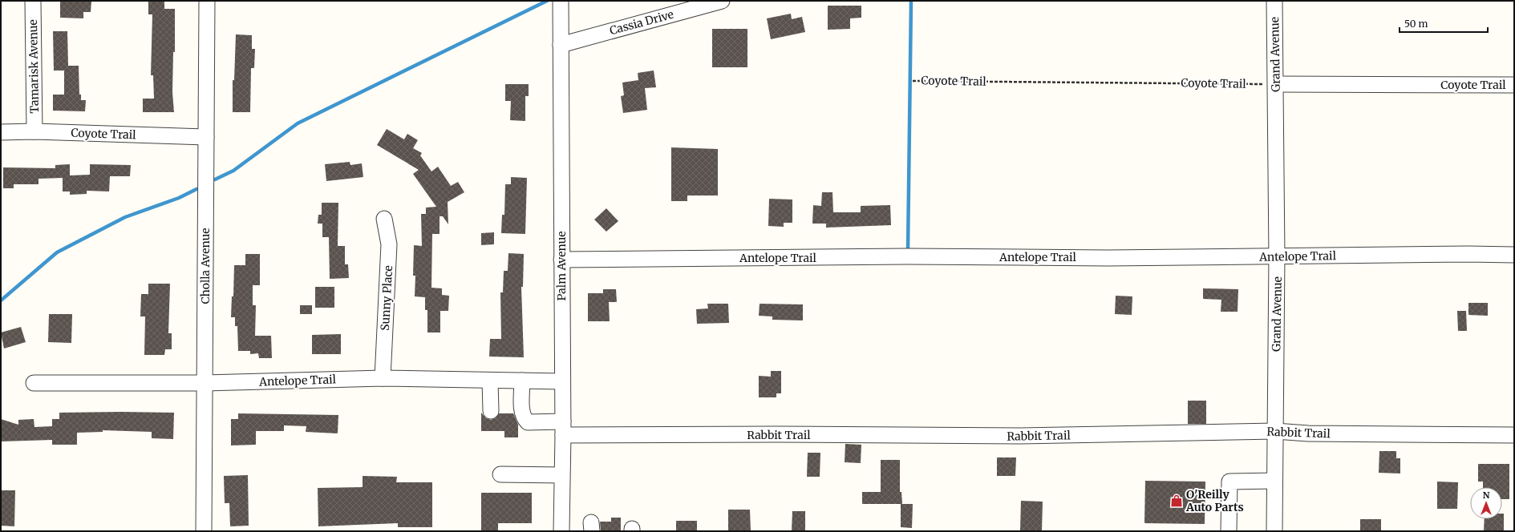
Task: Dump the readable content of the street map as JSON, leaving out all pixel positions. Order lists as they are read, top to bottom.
{
  "streets": {
    "street": [
      "Cassia Drive",
      "Grand Avenue",
      "Tamarisk Avenue",
      "Coyote Trail",
      "Antelope Trail",
      "Cholla Avenue",
      "Palm Avenue",
      "Sunny Place",
      "Rabbit Trail"
    ]
  },
  "crossings": [
    ["Cassia Drive", "Palm Avenue"],
    ["Grand Avenue", "Coyote Trail"],
    ["Grand Avenue", "Antelope Trail"],
    ["Grand Avenue", "Rabbit Trail"],
    ["Tamarisk Avenue", "Coyote Trail"],
    ["Coyote Trail", "Cholla Avenue"],
    ["Antelope Trail", "Cholla Avenue"],
    ["Antelope Trail", "Palm Avenue"],
    ["Antelope Trail", "Sunny Place"],
    ["Antelope Trail", "Rabbit Trail"],
    ["Palm Avenue", "Rabbit Trail"]
  ],
  "places": {
    "shop": ["O'Reilly Auto Parts"]
  },
  "scale_bar": "50 m",
  "north": "top"
}
